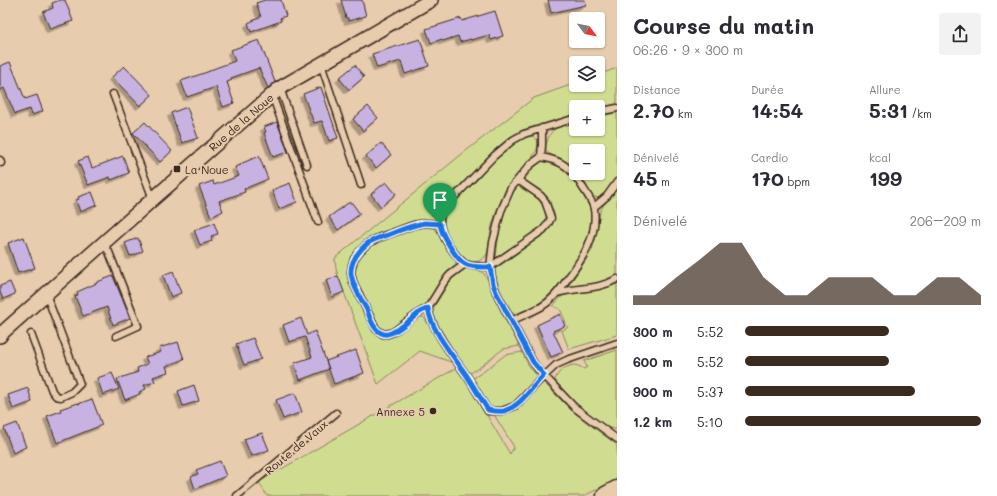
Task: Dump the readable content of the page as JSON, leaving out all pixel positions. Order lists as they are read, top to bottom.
{
  "streets": {
    "street": ["Rue de la Noue"],
    "lane": ["Route de Vaux"]
  },
  "places": {
    "transit": ["La Noue"],
    "other": ["Annexe 5"]
  },
  "north": "bottom right",
  "page": {
    "heading": ["Course du matin", "06:26 · 9 × 300 m"],
    "map_buttons": ["+", "−"],
    "stats": [
      ["Distance", "2.70 km"],
      ["Durée", "14:54"],
      ["Allure", "5:31 /km"],
      ["Dénivelé", "45 m"],
      ["Cardio", "170 bpm"],
      ["kcal", "199"]
    ],
    "chart": ["Dénivelé", "206–209 m"],
    "list": [
      {
        "name": "300 m",
        "note": "5:52"
      },
      {
        "name": "600 m",
        "note": "5:52"
      },
      {
        "name": "900 m",
        "note": "5:37"
      },
      {
        "name": "1.2 km",
        "note": "5:10"
      }
    ]
  }
}
